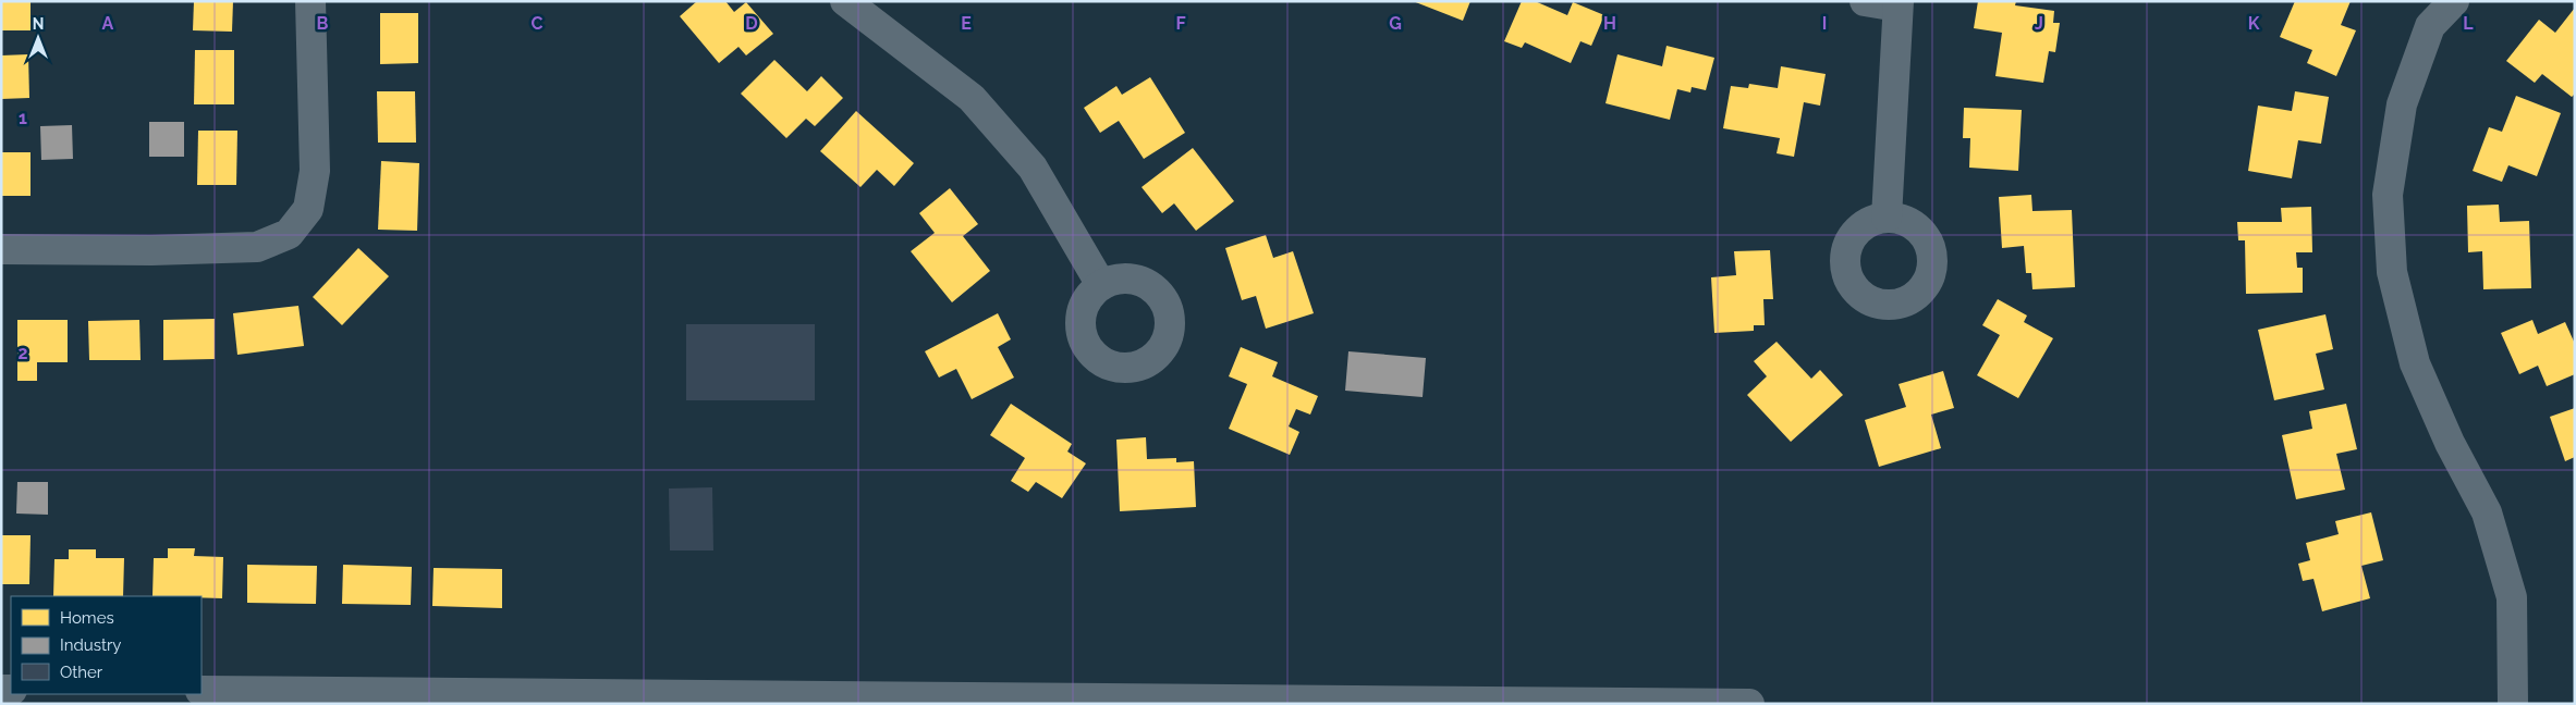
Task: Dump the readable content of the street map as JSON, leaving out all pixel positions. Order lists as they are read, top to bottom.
{
  "legend": ["Homes", "Industry", "Other"],
  "north": "top",
  "grid": {
    "columns": [
      "A",
      "B",
      "C",
      "D",
      "E",
      "F",
      "G",
      "H",
      "I",
      "J",
      "K",
      "L"
    ],
    "rows": ["1", "2"]
  }
}
